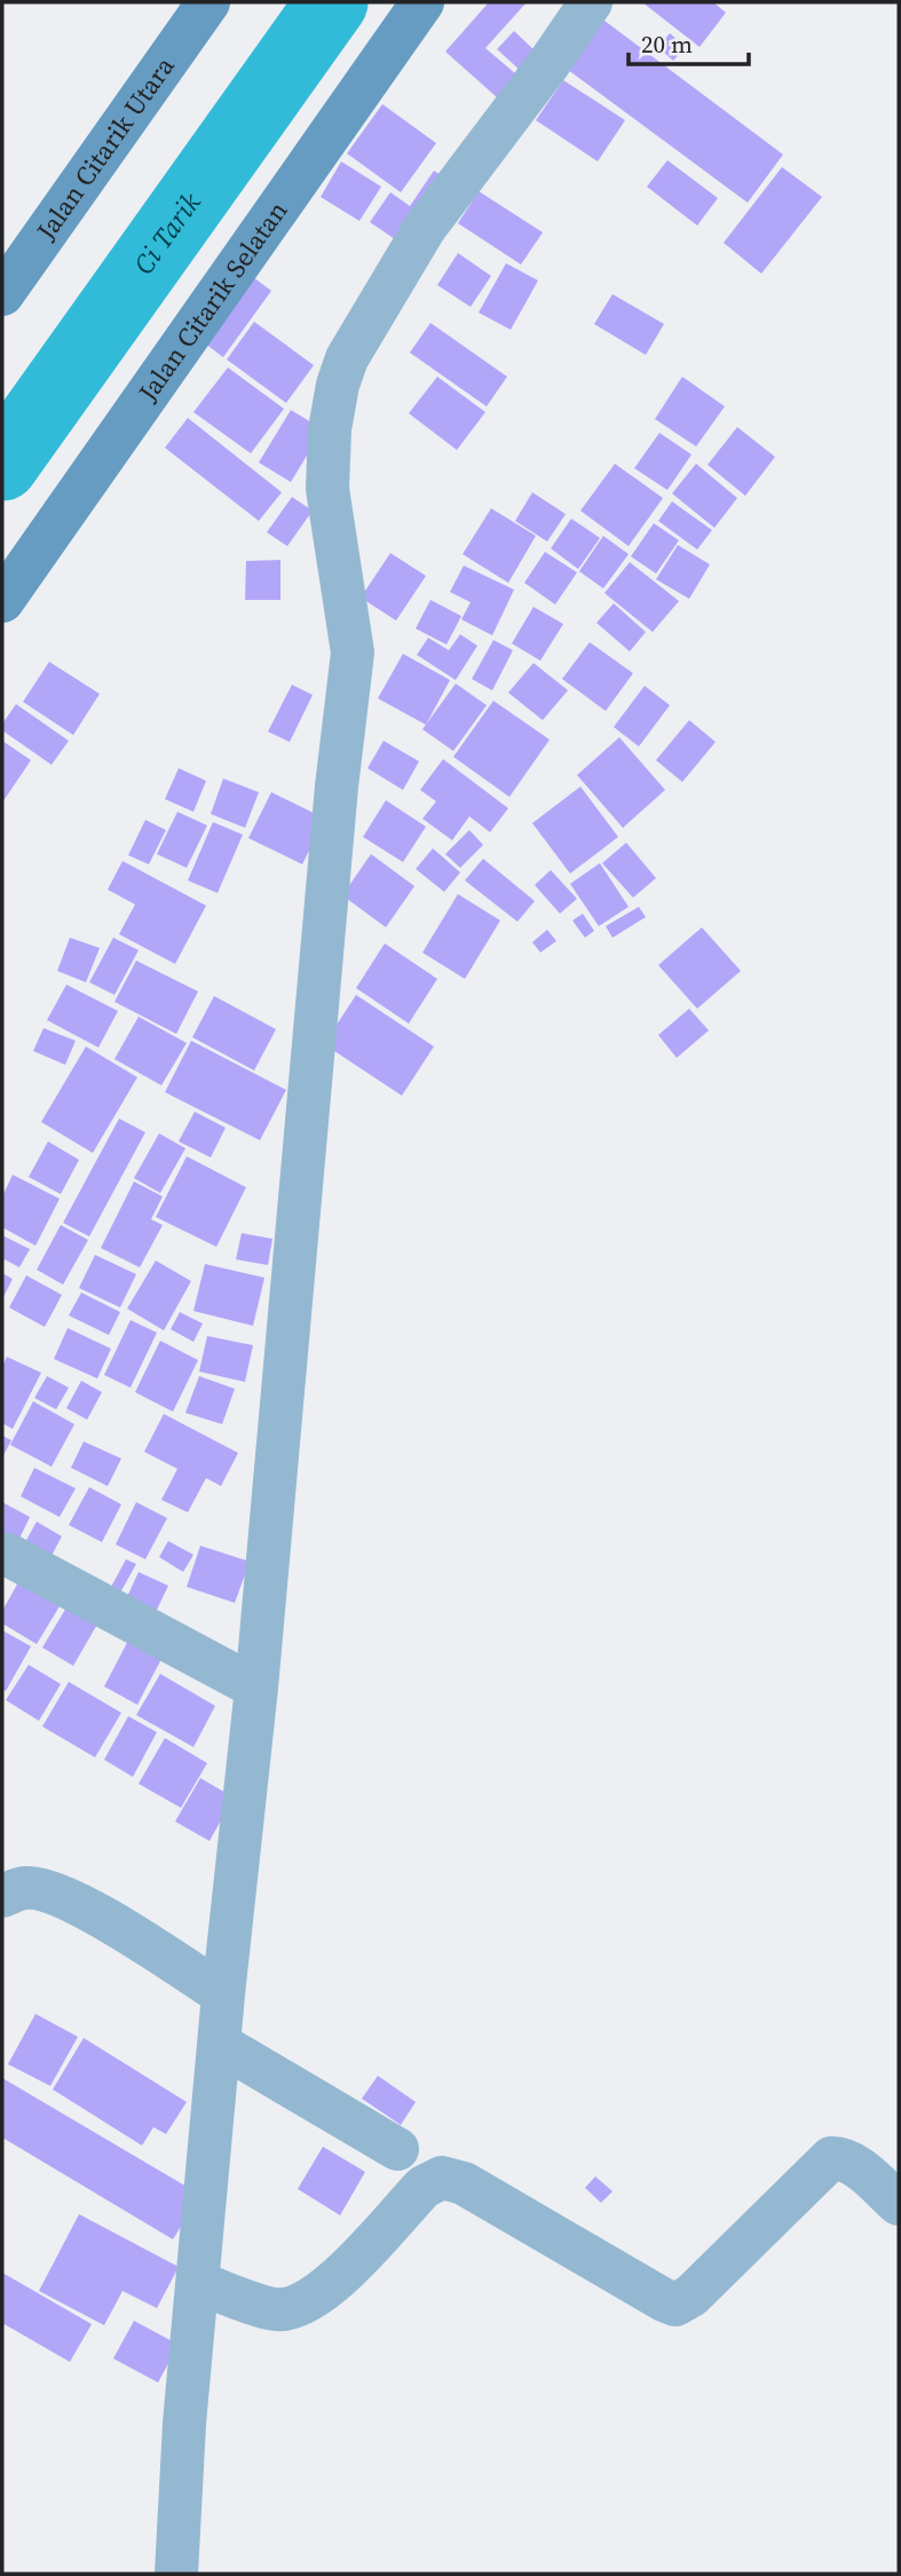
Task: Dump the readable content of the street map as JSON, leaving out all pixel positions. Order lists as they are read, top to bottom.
{
  "streets": {
    "street": ["Jalan Citarik Utara", "Jalan Citarik Selatan"]
  },
  "water": ["Ci Tarik"],
  "scale_bar": "20 m"
}
